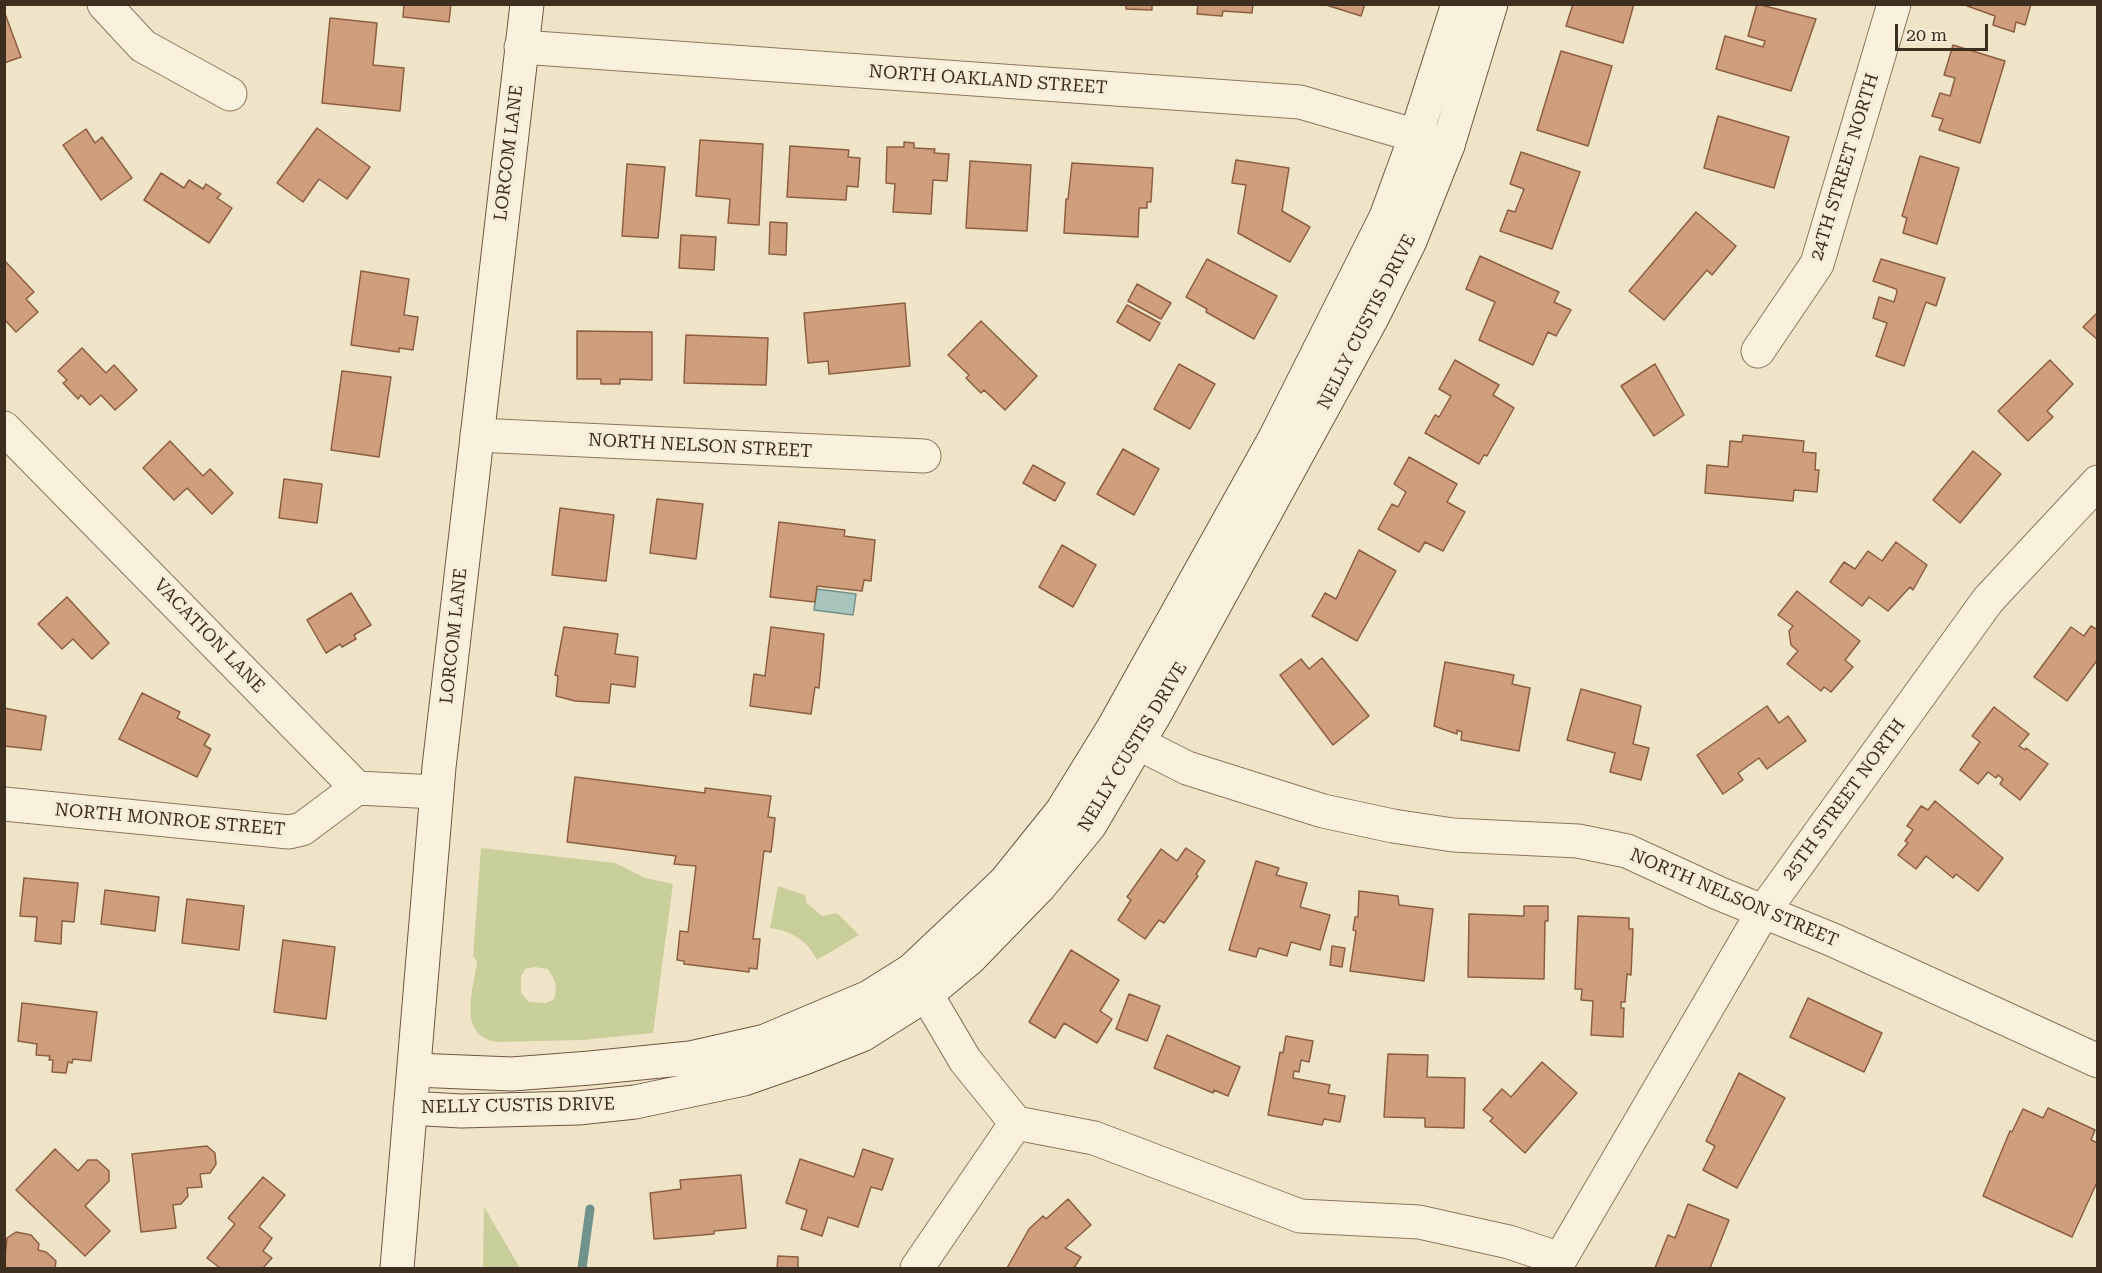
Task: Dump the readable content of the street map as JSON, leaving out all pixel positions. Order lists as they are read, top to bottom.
{
  "streets": {
    "street": [
      "NORTH OAKLAND STREET",
      "LORCOM LANE",
      "24TH STREET NORTH",
      "NELLY CUSTIS DRIVE",
      "NORTH NELSON STREET",
      "VACATION LANE",
      "25TH STREET NORTH",
      "NORTH MONROE STREET"
    ]
  },
  "crossings": [
    ["NORTH OAKLAND STREET", "LORCOM LANE"],
    ["NORTH OAKLAND STREET", "NELLY CUSTIS DRIVE"],
    ["LORCOM LANE", "NELLY CUSTIS DRIVE"],
    ["LORCOM LANE", "NORTH NELSON STREET"],
    ["NELLY CUSTIS DRIVE", "NORTH NELSON STREET"],
    ["NORTH NELSON STREET", "25TH STREET NORTH"],
    ["VACATION LANE", "NORTH MONROE STREET"]
  ],
  "scale_bar": "20 m"
}
